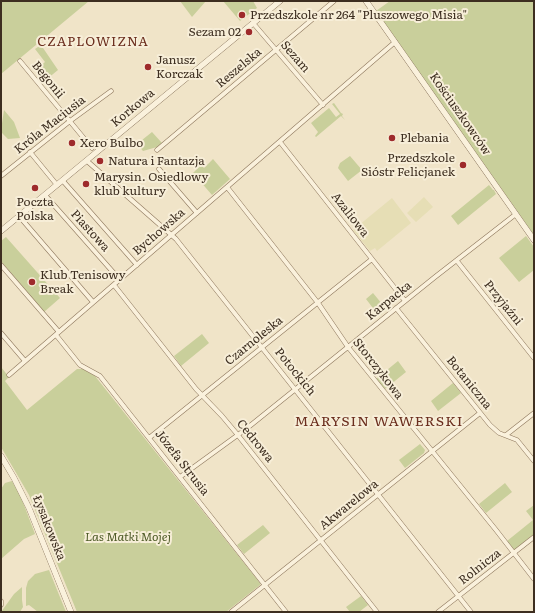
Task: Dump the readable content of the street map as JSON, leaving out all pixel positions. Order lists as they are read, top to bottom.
{
  "streets": {
    "street": [
      "Sezam",
      "Reszelska",
      "Begonii",
      "Korkowa",
      "Kościuszkowców",
      "Króla Maciusia",
      "Azaliowa",
      "Piastowa",
      "Bychowska",
      "Karpacka",
      "Przyjaźni",
      "Czarnoleska",
      "Storczykowa",
      "Potockich",
      "Botaniczna",
      "Cedrowa",
      "Józefa Strusia",
      "Akwarelowa",
      "Łysakowska",
      "Rolnicza"
    ]
  },
  "crossings": [
    ["Sezam", "Reszelska"],
    ["Sezam", "Korkowa"],
    ["Sezam", "Bychowska"],
    ["Begonii", "Króla Maciusia"],
    ["Korkowa", "Piastowa"],
    ["Korkowa", "Potockich"],
    ["Kościuszkowców", "Bychowska"],
    ["Kościuszkowców", "Karpacka"],
    ["Azaliowa", "Bychowska"],
    ["Azaliowa", "Karpacka"],
    ["Azaliowa", "Czarnoleska"],
    ["Piastowa", "Bychowska"],
    ["Bychowska", "Storczykowa"],
    ["Bychowska", "Potockich"],
    ["Bychowska", "Cedrowa"],
    ["Bychowska", "Józefa Strusia"],
    ["Karpacka", "Przyjaźni"],
    ["Karpacka", "Storczykowa"],
    ["Karpacka", "Potockich"],
    ["Karpacka", "Botaniczna"],
    ["Karpacka", "Cedrowa"],
    ["Karpacka", "Józefa Strusia"],
    ["Czarnoleska", "Storczykowa"],
    ["Czarnoleska", "Potockich"],
    ["Czarnoleska", "Cedrowa"],
    ["Czarnoleska", "Józefa Strusia"],
    ["Storczykowa", "Akwarelowa"],
    ["Storczykowa", "Rolnicza"],
    ["Potockich", "Akwarelowa"],
    ["Potockich", "Rolnicza"],
    ["Botaniczna", "Akwarelowa"],
    ["Cedrowa", "Akwarelowa"],
    ["Józefa Strusia", "Akwarelowa"]
  ],
  "districts": ["CZAPLOWIZNA", "MARYSIN WAWERSKI"],
  "parks": ["Las Matki Mojej"],
  "places": [
    "Przedszkole nr 264 \"Pluszowego Misia\"",
    "Sezam 02",
    "Janusz Korczak",
    "Plebania",
    "Xero Bulbo",
    "Natura i Fantazja",
    "Przedszkole Sióstr Felicjanek",
    "Marysin. Osiedlowy klub kultury",
    "Poczta Polska",
    "Klub Tenisowy Break"
  ]
}
